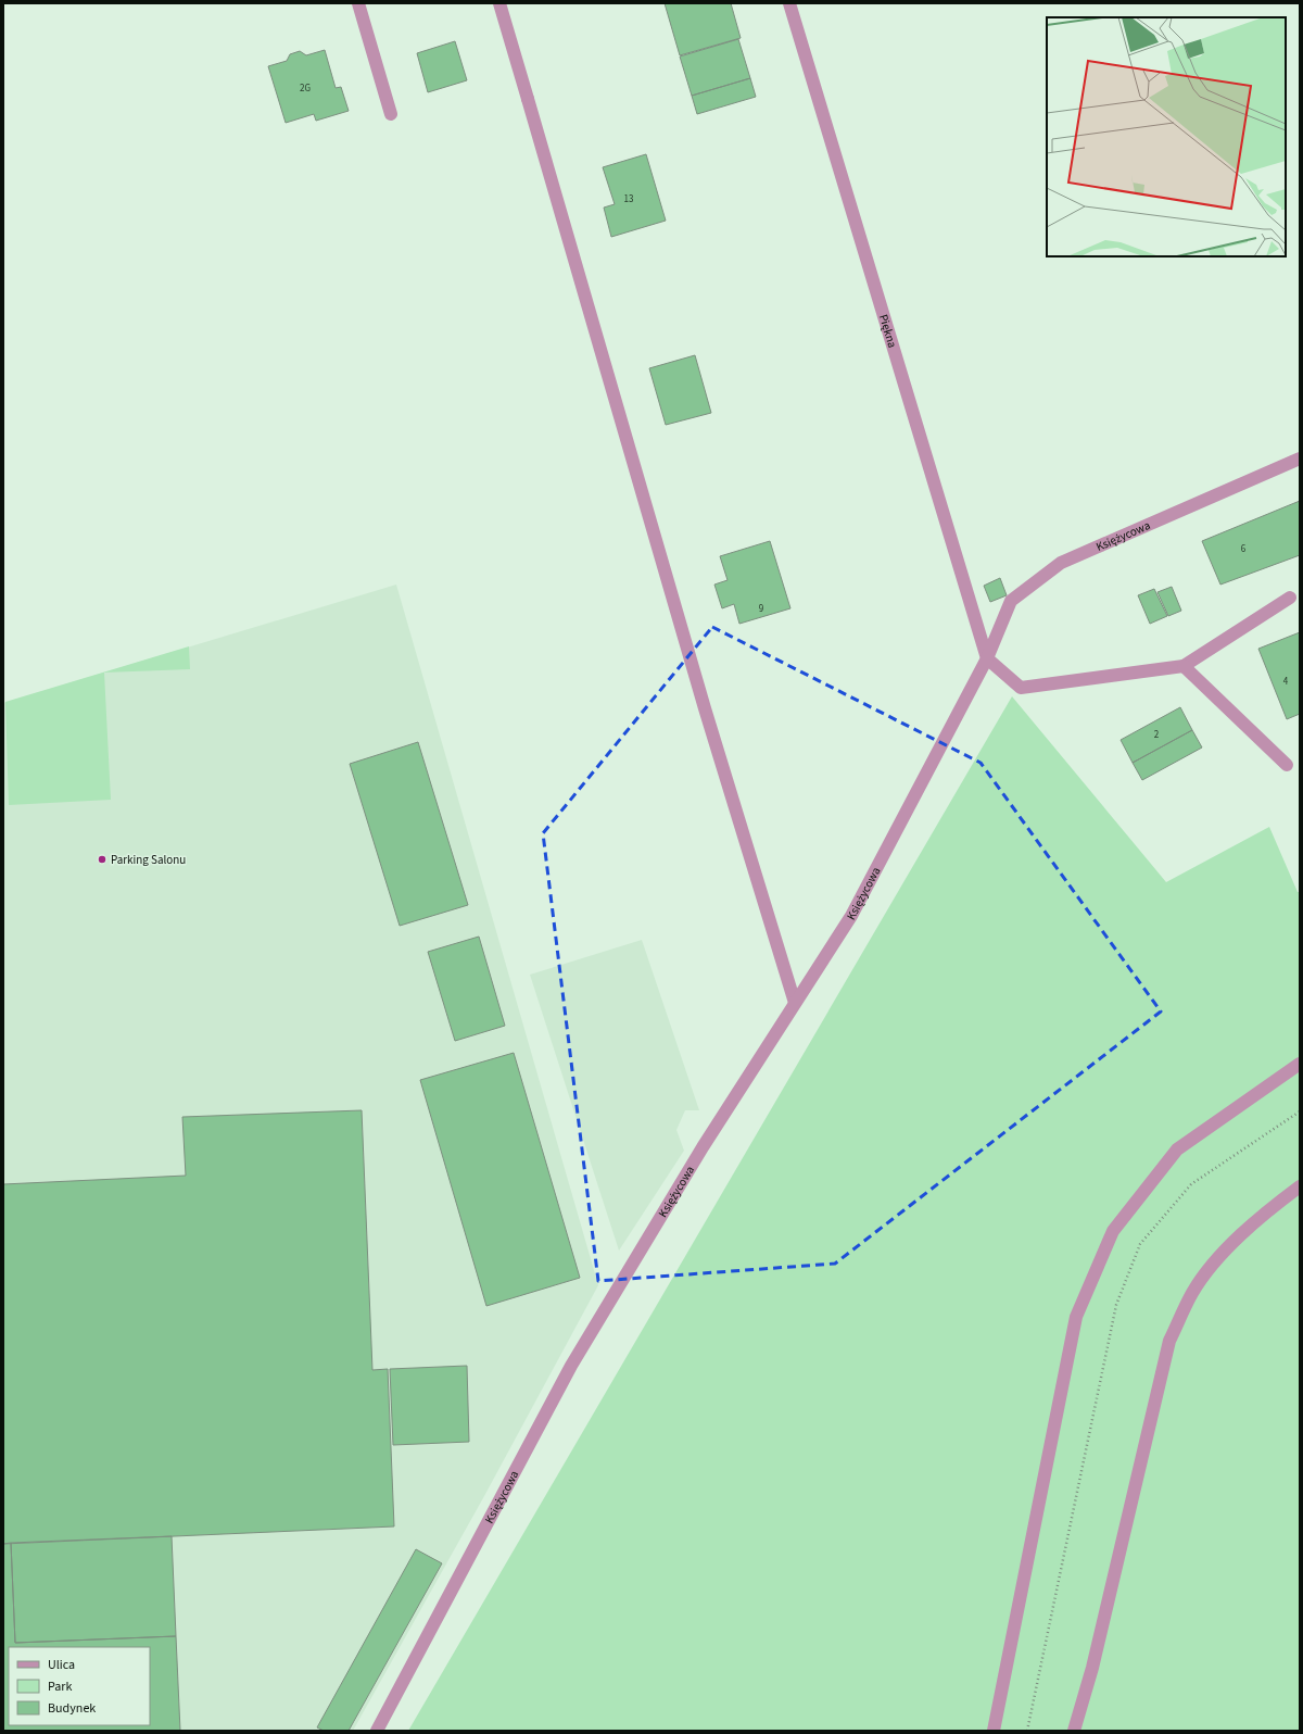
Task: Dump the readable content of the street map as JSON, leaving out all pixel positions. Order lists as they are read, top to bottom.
{
  "streets": {
    "street": ["Piękna", "Księżycowa"]
  },
  "crossings": [
    ["Piękna", "Księżycowa"]
  ],
  "places": ["Parking Salonu"],
  "house_numbers": [
    "2G",
    "13",
    "6",
    "9",
    "4",
    "2"
  ],
  "legend": ["Ulica", "Park", "Budynek"]
}
